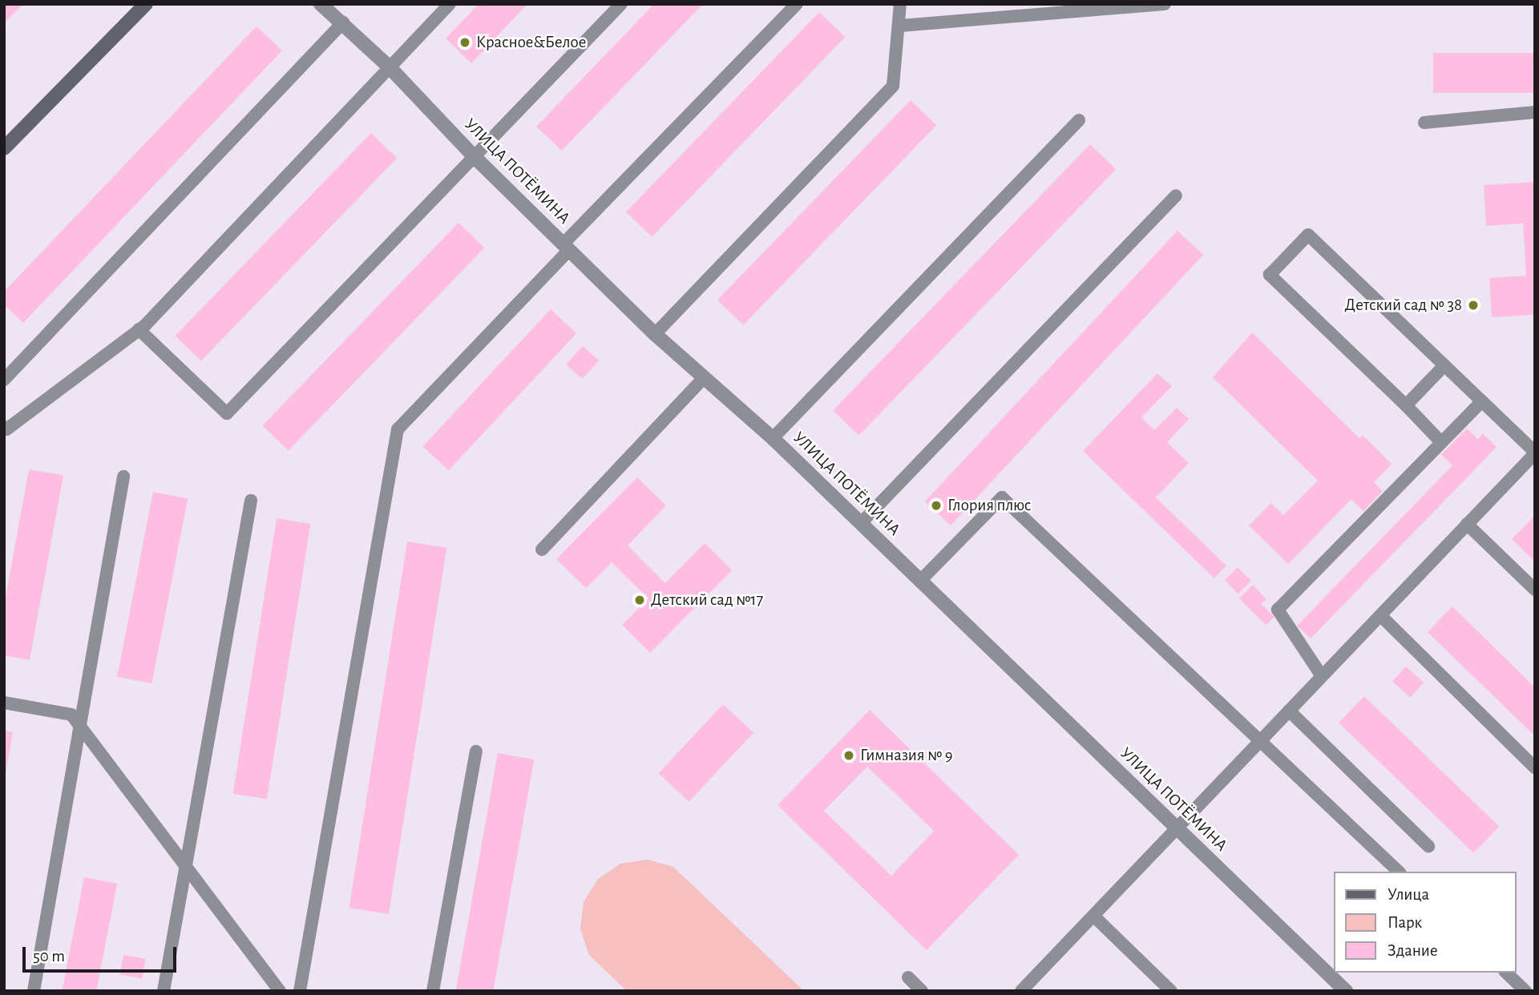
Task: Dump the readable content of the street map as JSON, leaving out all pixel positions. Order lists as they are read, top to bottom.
{
  "streets": {
    "street": ["УЛИЦА ПОТЁМИНА"]
  },
  "places": [
    "Красное&Белое",
    "Детский сад № 38",
    "Глория плюс",
    "Детский сад №17",
    "Гимназия № 9"
  ],
  "legend": ["Улица", "Парк", "Здание"],
  "scale_bar": "50 m"
}
